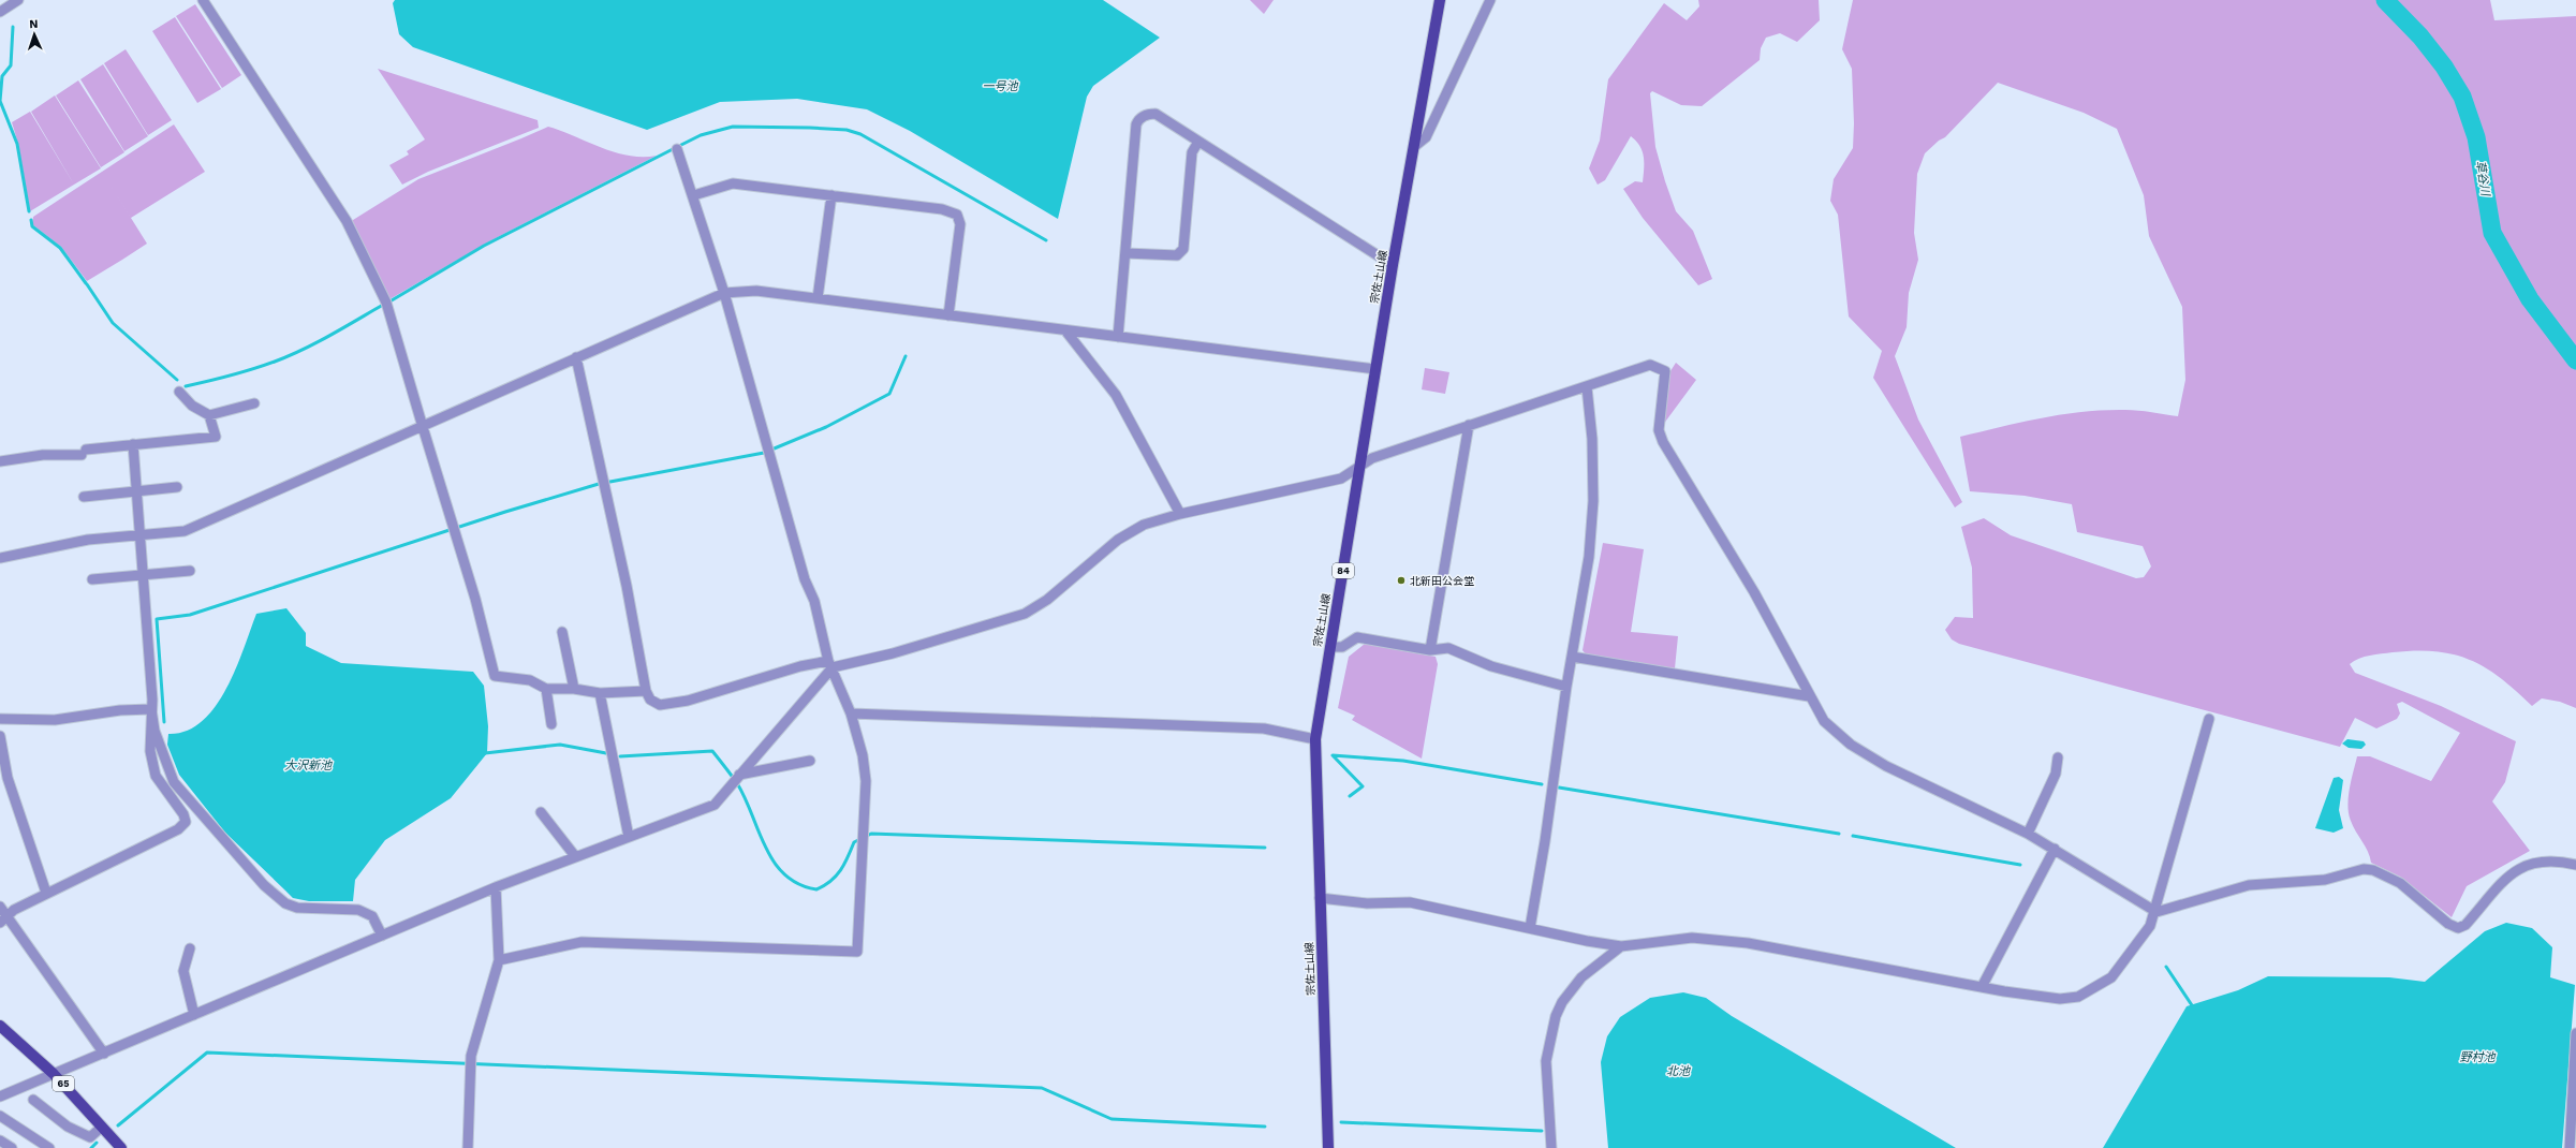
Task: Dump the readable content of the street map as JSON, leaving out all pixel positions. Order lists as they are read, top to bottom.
{
  "streets": {
    "main road": ["宗佐土山線", "84", "65"]
  },
  "water": [
    "一号池",
    "草谷川",
    "大沢新池",
    "野村池",
    "北池"
  ],
  "places": ["北新田公会堂"],
  "north": "top"
}
